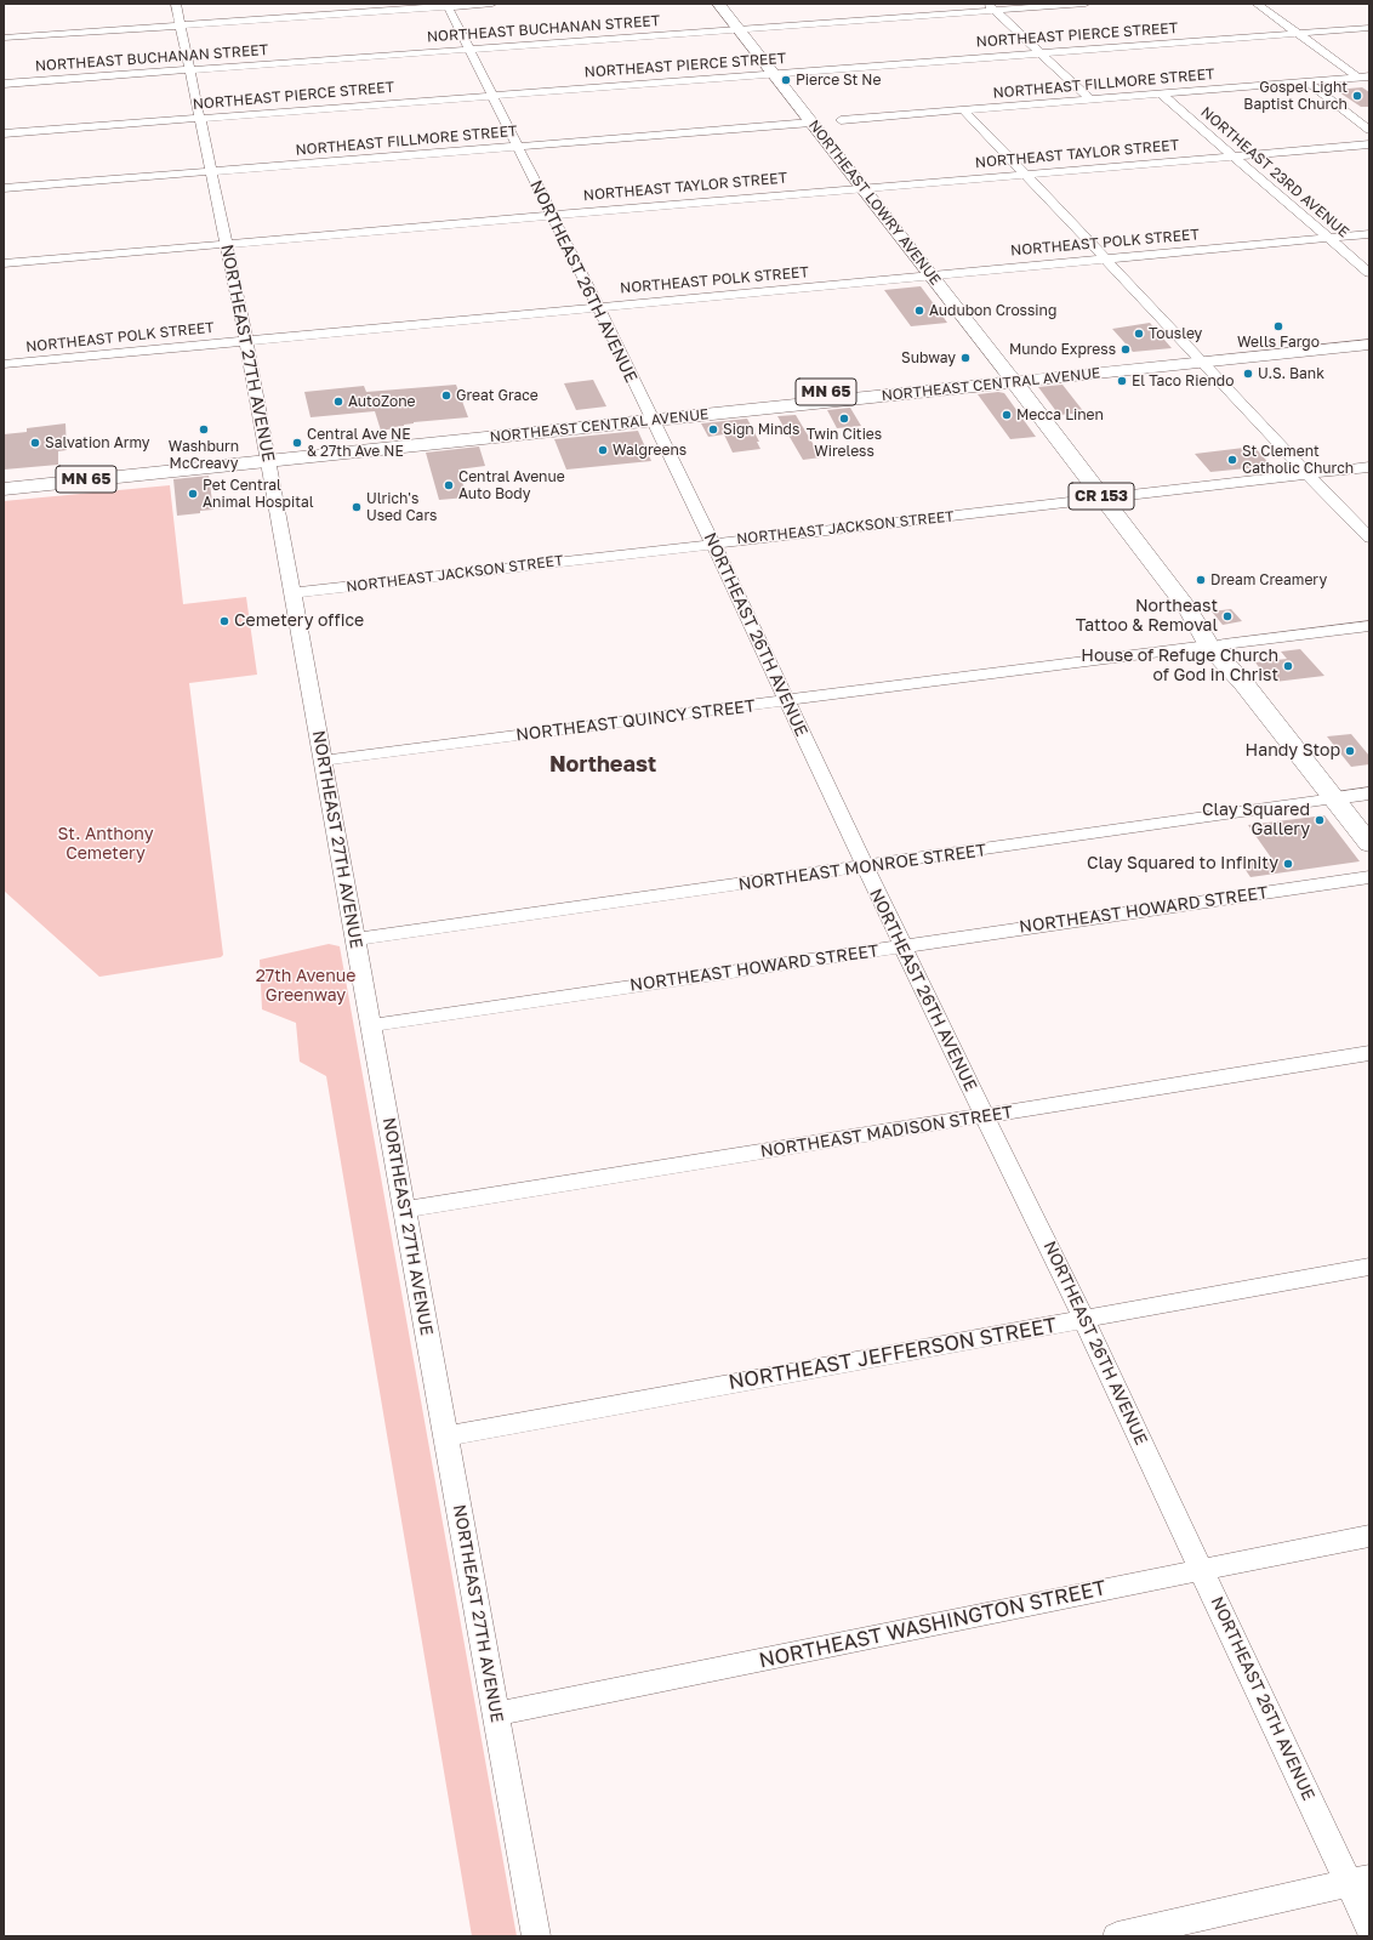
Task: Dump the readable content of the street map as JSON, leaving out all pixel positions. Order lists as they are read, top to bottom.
{
  "streets": {
    "main road": [
      "NORTHEAST LOWRY AVENUE",
      "NORTHEAST CENTRAL AVENUE",
      "MN 65",
      "CR 153"
    ],
    "street": [
      "NORTHEAST BUCHANAN STREET",
      "NORTHEAST PIERCE STREET",
      "NORTHEAST FILLMORE STREET",
      "NORTHEAST TAYLOR STREET",
      "NORTHEAST 23RD AVENUE",
      "NORTHEAST POLK STREET",
      "NORTHEAST 26TH AVENUE",
      "NORTHEAST 27TH AVENUE",
      "NORTHEAST JACKSON STREET",
      "NORTHEAST QUINCY STREET",
      "NORTHEAST MONROE STREET",
      "NORTHEAST HOWARD STREET",
      "NORTHEAST MADISON STREET",
      "NORTHEAST JEFFERSON STREET",
      "NORTHEAST WASHINGTON STREET"
    ]
  },
  "crossings": [
    ["NORTHEAST BUCHANAN STREET", "NORTHEAST LOWRY AVENUE"],
    ["NORTHEAST BUCHANAN STREET", "NORTHEAST 26TH AVENUE"],
    ["NORTHEAST BUCHANAN STREET", "NORTHEAST 27TH AVENUE"],
    ["NORTHEAST PIERCE STREET", "NORTHEAST LOWRY AVENUE"],
    ["NORTHEAST PIERCE STREET", "NORTHEAST 26TH AVENUE"],
    ["NORTHEAST PIERCE STREET", "NORTHEAST 27TH AVENUE"],
    ["NORTHEAST FILLMORE STREET", "NORTHEAST 23RD AVENUE"],
    ["NORTHEAST FILLMORE STREET", "NORTHEAST LOWRY AVENUE"],
    ["NORTHEAST FILLMORE STREET", "NORTHEAST 26TH AVENUE"],
    ["NORTHEAST FILLMORE STREET", "NORTHEAST 27TH AVENUE"],
    ["NORTHEAST TAYLOR STREET", "NORTHEAST 23RD AVENUE"],
    ["NORTHEAST TAYLOR STREET", "NORTHEAST LOWRY AVENUE"],
    ["NORTHEAST TAYLOR STREET", "NORTHEAST 26TH AVENUE"],
    ["NORTHEAST TAYLOR STREET", "NORTHEAST 27TH AVENUE"],
    ["NORTHEAST 23RD AVENUE", "NORTHEAST POLK STREET"],
    ["NORTHEAST LOWRY AVENUE", "NORTHEAST POLK STREET"],
    ["NORTHEAST LOWRY AVENUE", "NORTHEAST CENTRAL AVENUE"],
    ["NORTHEAST LOWRY AVENUE", "NORTHEAST JACKSON STREET"],
    ["NORTHEAST LOWRY AVENUE", "NORTHEAST QUINCY STREET"],
    ["NORTHEAST LOWRY AVENUE", "NORTHEAST MONROE STREET"],
    ["NORTHEAST POLK STREET", "NORTHEAST 26TH AVENUE"],
    ["NORTHEAST POLK STREET", "NORTHEAST 27TH AVENUE"],
    ["NORTHEAST 26TH AVENUE", "NORTHEAST CENTRAL AVENUE"],
    ["NORTHEAST 26TH AVENUE", "NORTHEAST JACKSON STREET"],
    ["NORTHEAST 26TH AVENUE", "NORTHEAST QUINCY STREET"],
    ["NORTHEAST 26TH AVENUE", "NORTHEAST MONROE STREET"],
    ["NORTHEAST 26TH AVENUE", "NORTHEAST HOWARD STREET"],
    ["NORTHEAST 26TH AVENUE", "NORTHEAST MADISON STREET"],
    ["NORTHEAST 26TH AVENUE", "NORTHEAST JEFFERSON STREET"],
    ["NORTHEAST 26TH AVENUE", "NORTHEAST WASHINGTON STREET"],
    ["NORTHEAST 27TH AVENUE", "NORTHEAST CENTRAL AVENUE"],
    ["NORTHEAST 27TH AVENUE", "NORTHEAST JACKSON STREET"],
    ["NORTHEAST 27TH AVENUE", "NORTHEAST QUINCY STREET"],
    ["NORTHEAST 27TH AVENUE", "NORTHEAST MONROE STREET"],
    ["NORTHEAST 27TH AVENUE", "NORTHEAST HOWARD STREET"],
    ["NORTHEAST 27TH AVENUE", "NORTHEAST MADISON STREET"],
    ["NORTHEAST 27TH AVENUE", "NORTHEAST JEFFERSON STREET"],
    ["NORTHEAST 27TH AVENUE", "NORTHEAST WASHINGTON STREET"]
  ],
  "districts": ["Northeast"],
  "parks": ["St. Anthony Cemetery", "27th Avenue Greenway"],
  "places": [
    "Pierce St Ne",
    "Gospel Light Baptist Church",
    "Audubon Crossing",
    "Wells Fargo",
    "Tousley",
    "Mundo Express",
    "Subway",
    "U.S. Bank",
    "El Taco Riendo",
    "Great Grace",
    "AutoZone",
    "Mecca Linen",
    "Twin Cities Wireless",
    "Washburn McCreavy",
    "Sign Minds",
    "Salvation Army",
    "Central Ave NE & 27th Ave NE",
    "Walgreens",
    "St Clement Catholic Church",
    "Central Avenue Auto Body",
    "Pet Central Animal Hospital",
    "Ulrich's Used Cars",
    "Dream Creamery",
    "Northeast Tattoo & Removal",
    "Cemetery office",
    "House of Refuge Church of God in Christ",
    "Handy Stop",
    "Clay Squared Gallery",
    "Clay Squared to Infinity"
  ]
}
